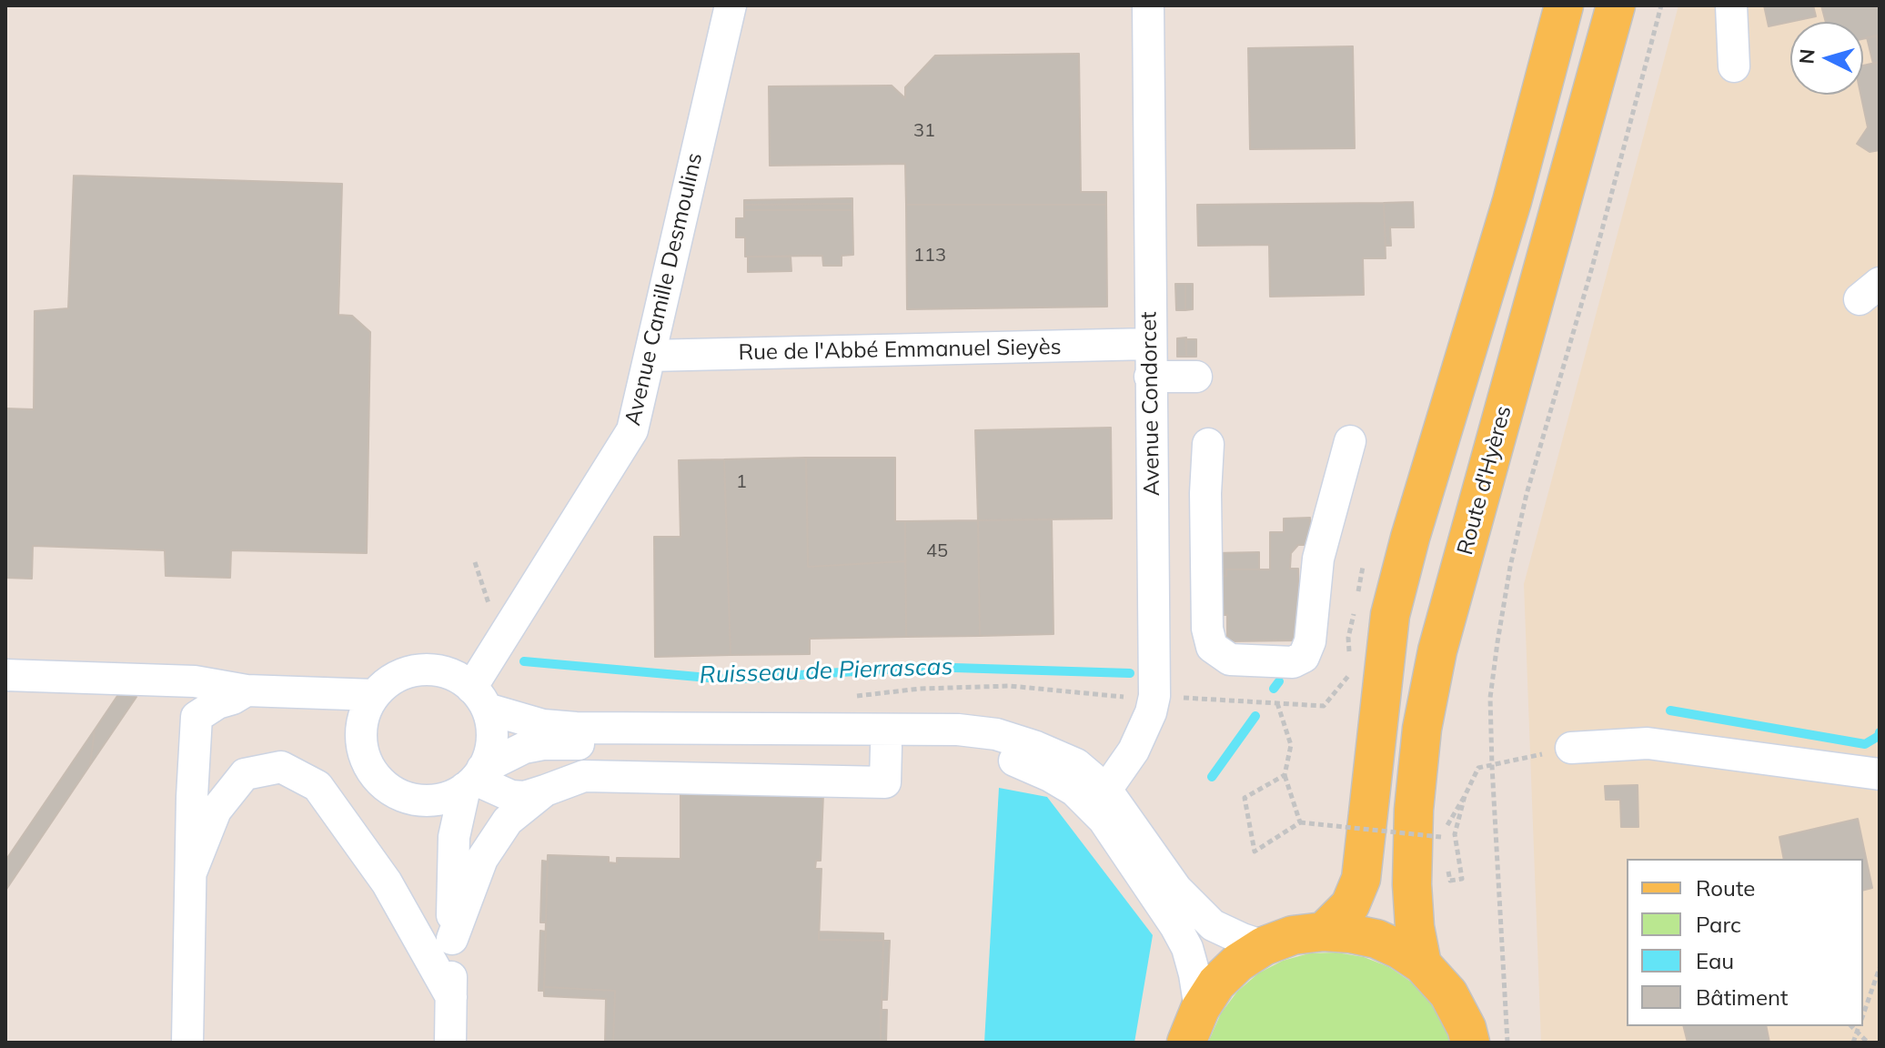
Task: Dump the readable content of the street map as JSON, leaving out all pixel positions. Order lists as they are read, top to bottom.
{
  "streets": {
    "main road": ["Route d'Hyères"],
    "street": ["Avenue Camille Desmoulins", "Rue de l'Abbé Emmanuel Sieyès", "Avenue Condorcet"]
  },
  "crossings": [
    ["Avenue Camille Desmoulins", "Rue de l'Abbé Emmanuel Sieyès"],
    ["Rue de l'Abbé Emmanuel Sieyès", "Avenue Condorcet"]
  ],
  "water": ["Ruisseau de Pierrascas"],
  "house_numbers": [
    "31",
    "113",
    "1",
    "45"
  ],
  "legend": [
    "Route",
    "Parc",
    "Eau",
    "Bâtiment"
  ],
  "north": "left"
}
